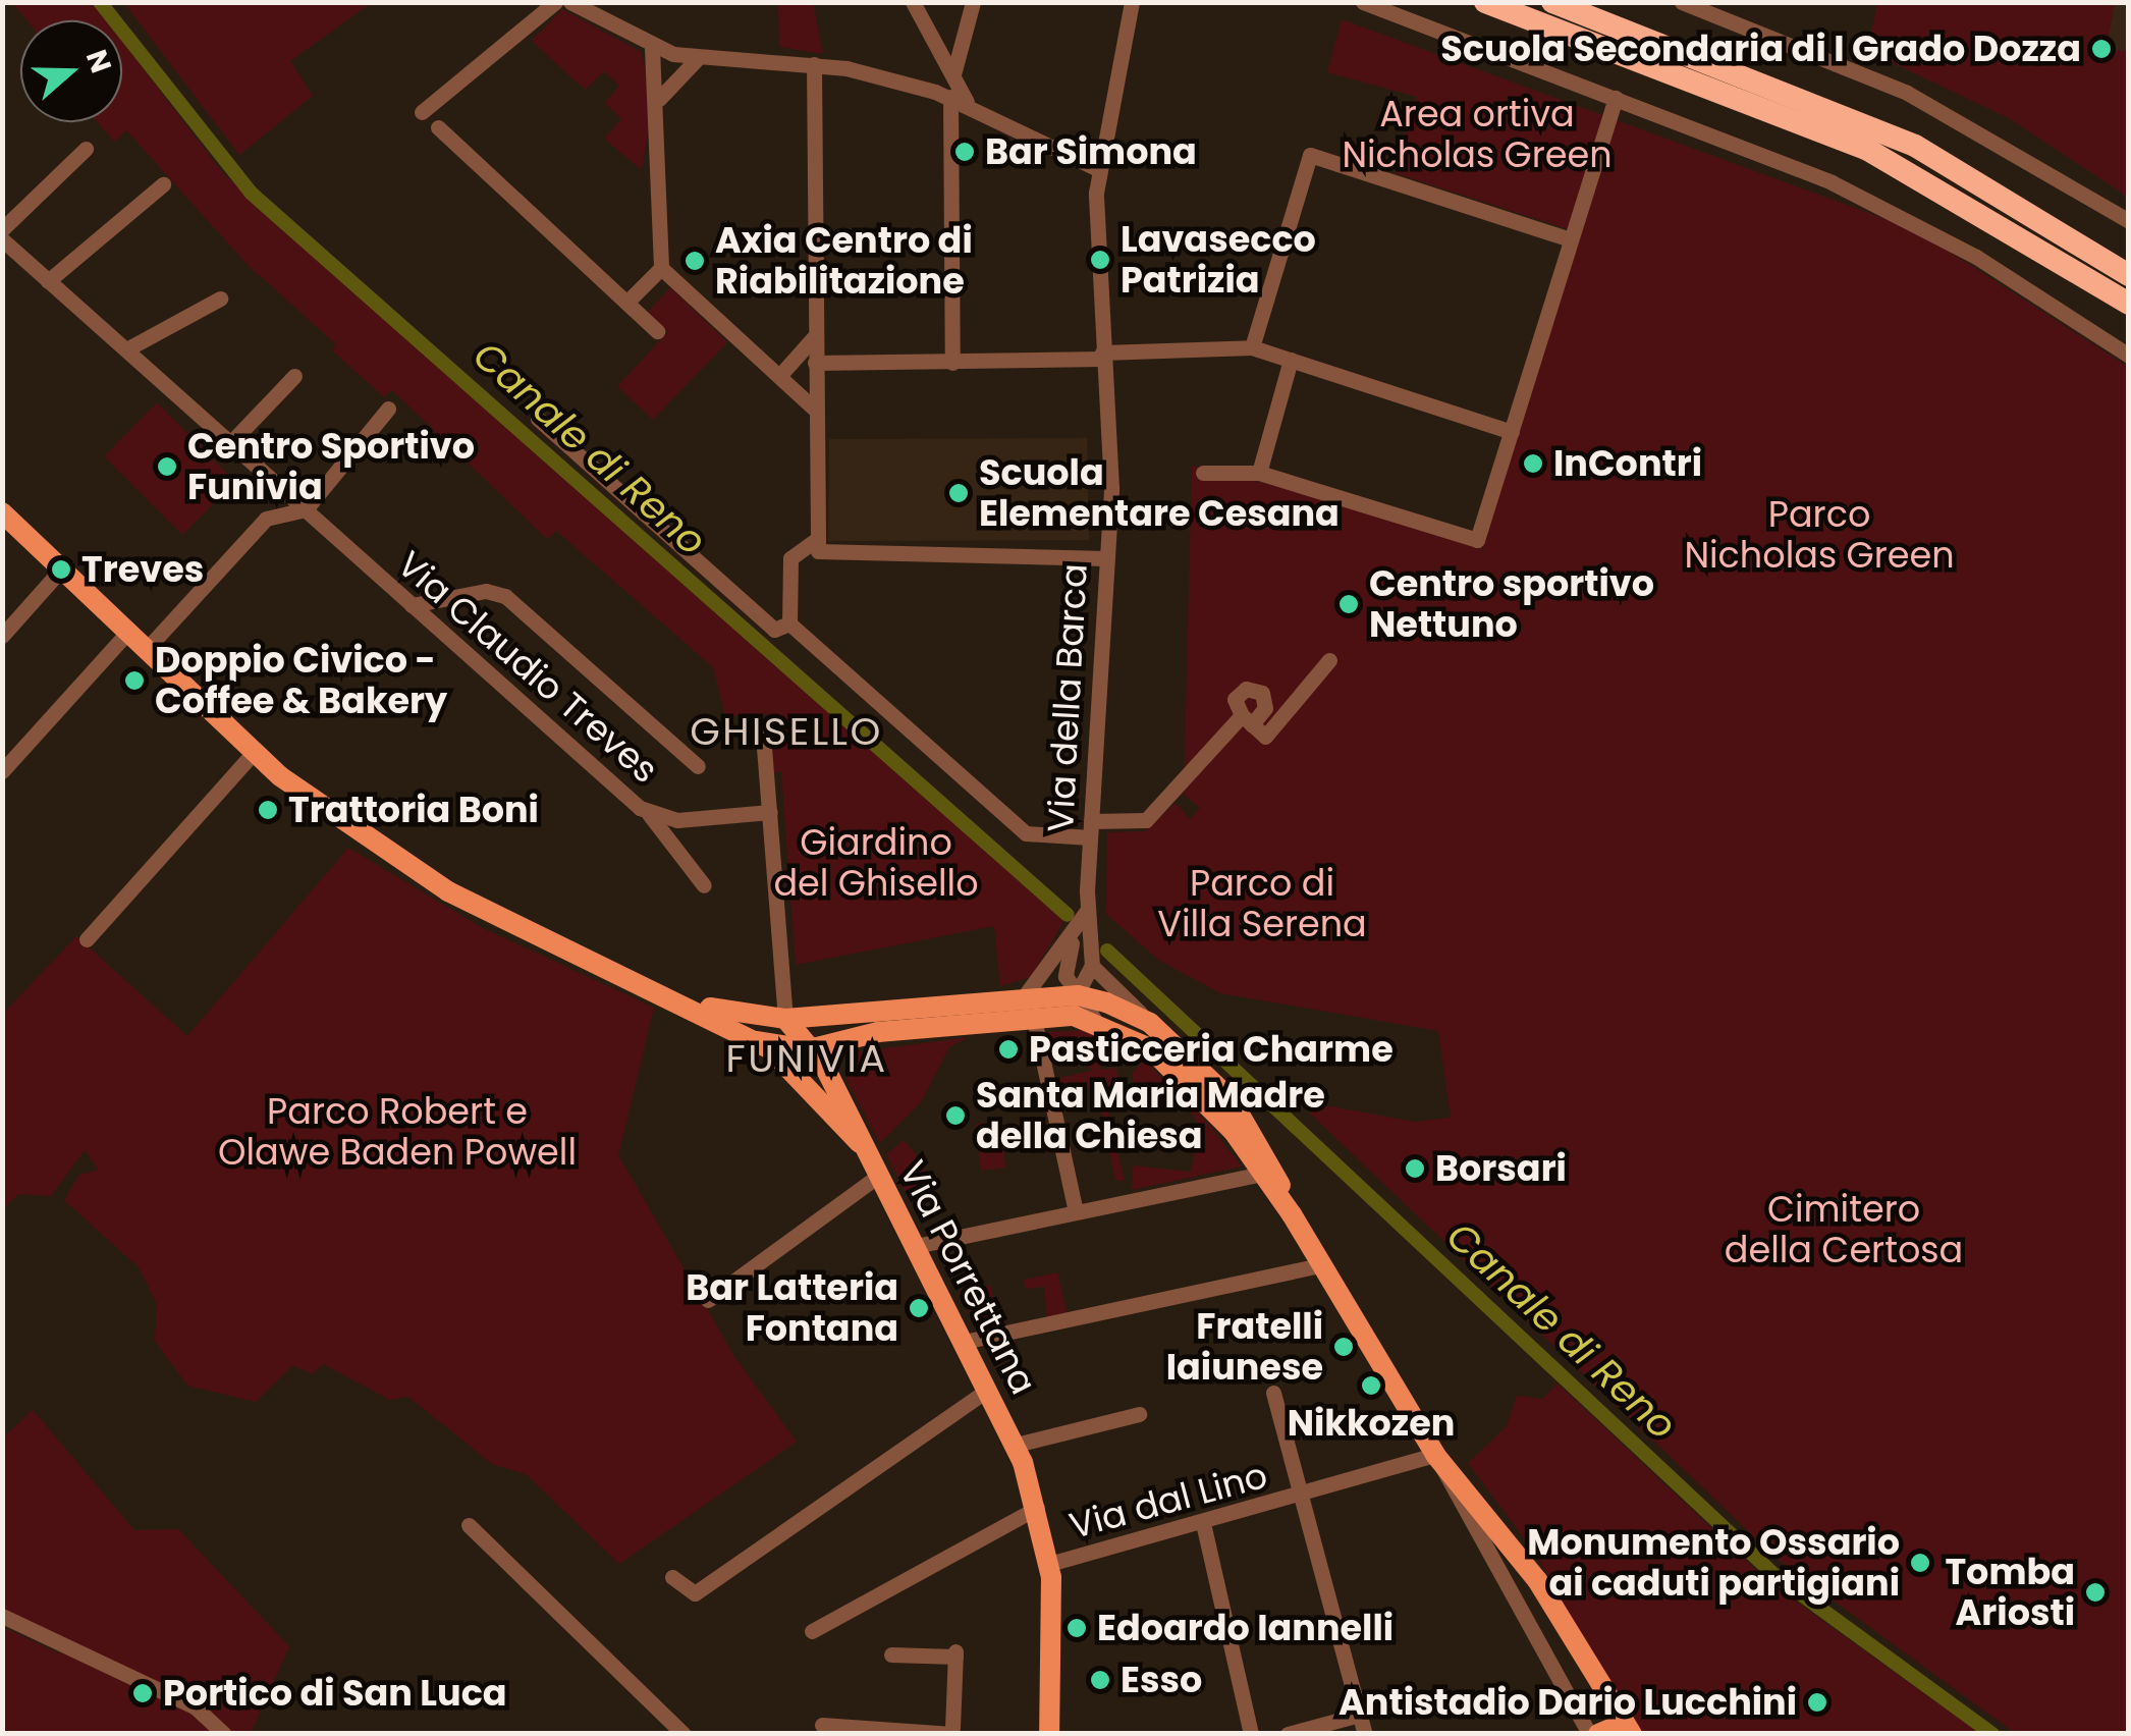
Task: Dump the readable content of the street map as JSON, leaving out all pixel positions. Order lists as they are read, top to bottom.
{
  "streets": {
    "main road": ["Via Porrettana"],
    "street": ["Via Claudio Treves", "Via della Barca", "Via dal Lino"]
  },
  "crossings": [
    ["Via Porrettana", "Via dal Lino"]
  ],
  "districts": ["GHISELLO", "FUNIVIA"],
  "water": ["Canale di Reno"],
  "parks": [
    "Area ortiva Nicholas Green",
    "Parco Nicholas Green",
    "Giardino del Ghisello",
    "Parco di Villa Serena",
    "Parco Robert e Olawe Baden Powell",
    "Cimitero della Certosa"
  ],
  "places": [
    "Scuola Secondaria di I Grado Dozza",
    "Bar Simona",
    "Lavasecco Patrizia",
    "Axia Centro di Riabilitazione",
    "InContri",
    "Centro Sportivo Funivia",
    "Scuola Elementare Cesana",
    "Treves",
    "Centro sportivo Nettuno",
    "Doppio Civico - Coffee & Bakery",
    "Trattoria Boni",
    "Pasticceria Charme",
    "Santa Maria Madre della Chiesa",
    "Borsari",
    "Bar Latteria Fontana",
    "Fratelli Iaiunese",
    "Nikkozen",
    "Monumento Ossario ai caduti partigiani",
    "Tomba Ariosti",
    "Edoardo Iannelli",
    "Esso",
    "Portico di San Luca",
    "Antistadio Dario Lucchini"
  ],
  "north": "right"
}
